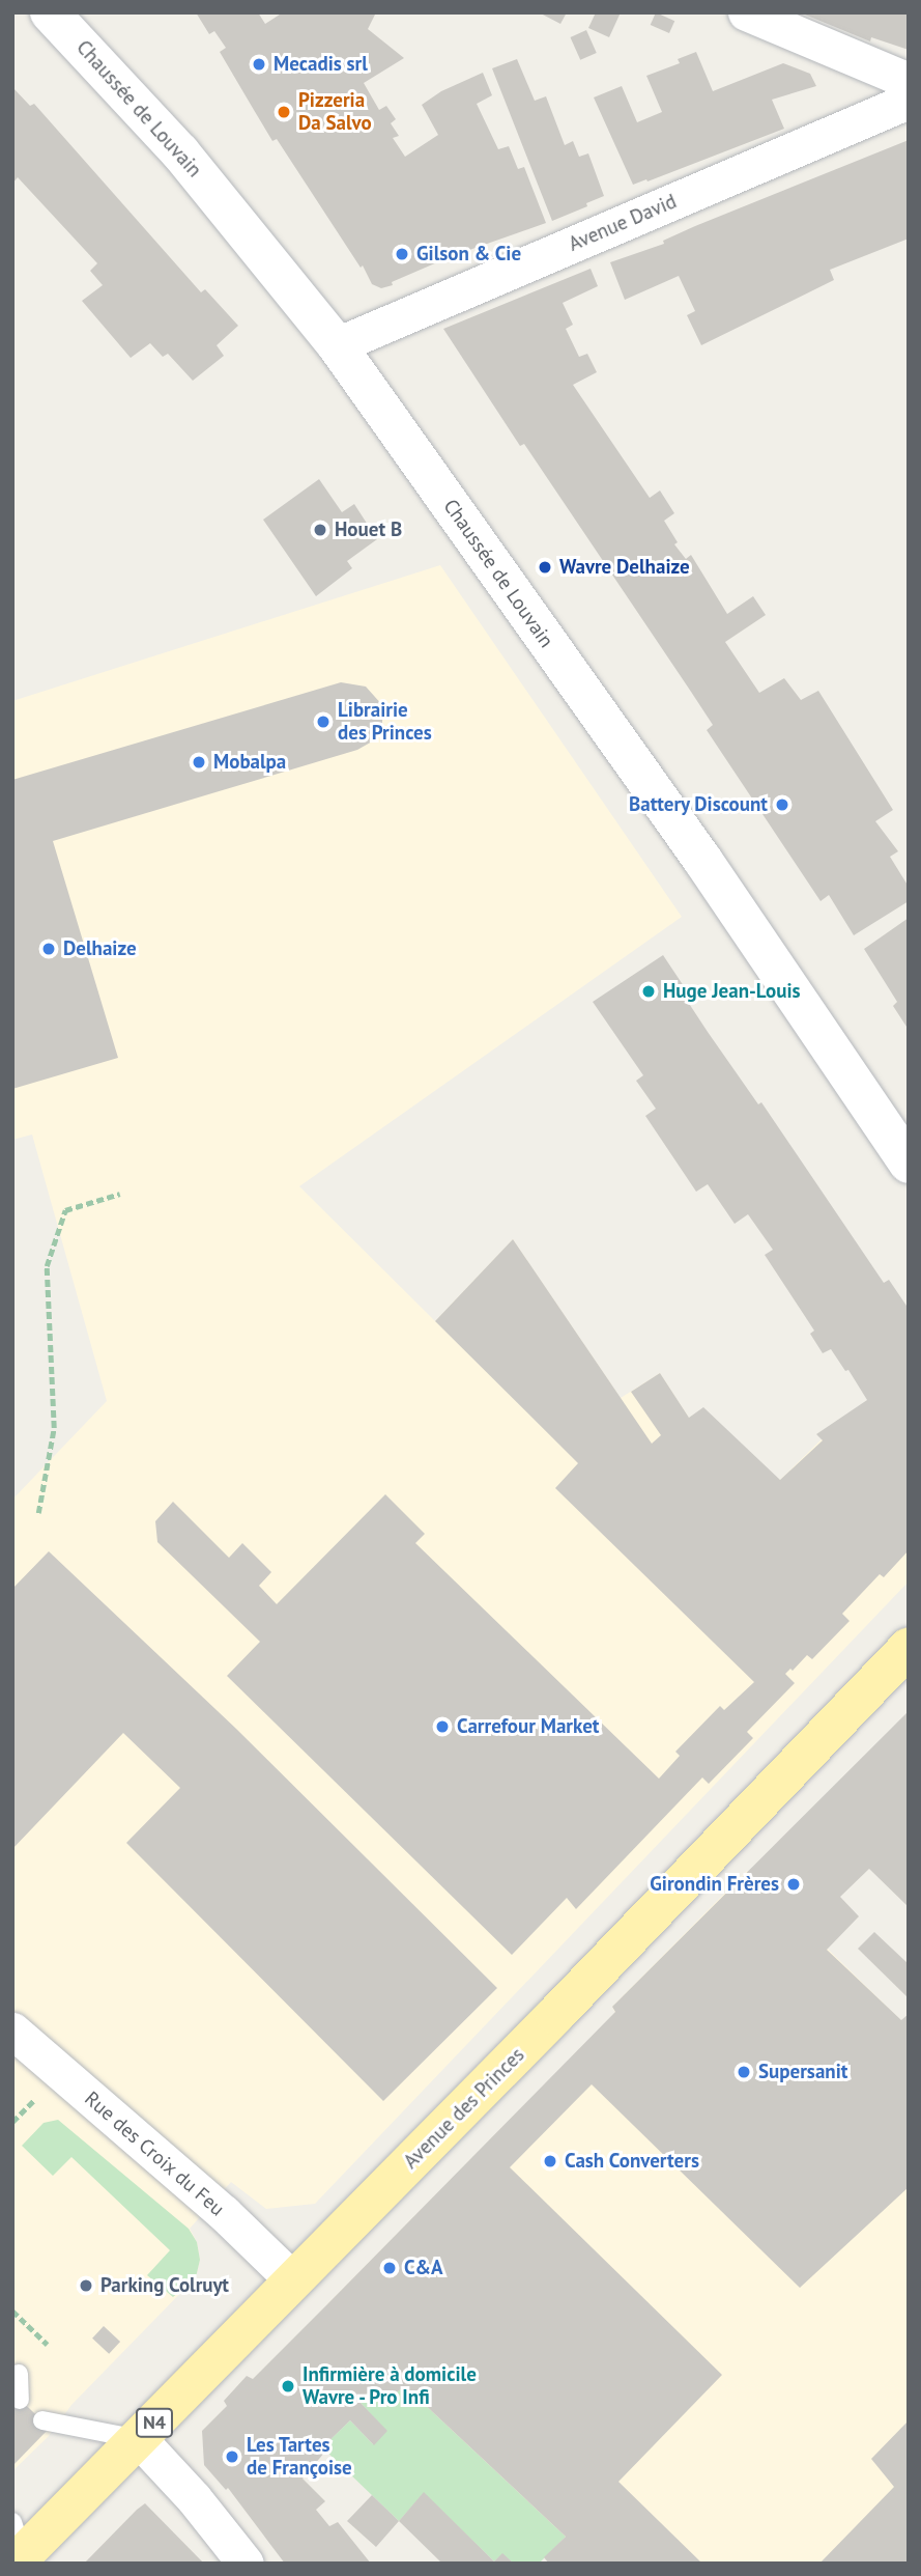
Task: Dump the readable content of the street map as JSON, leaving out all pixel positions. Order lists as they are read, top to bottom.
{
  "streets": {
    "main road": ["Chaussée de Louvain", "Avenue des Princes", "N4"],
    "street": ["Avenue David", "Rue des Croix du Feu"]
  },
  "crossings": [
    ["Chaussée de Louvain", "Avenue David"],
    ["Avenue des Princes", "Rue des Croix du Feu"]
  ],
  "places": [
    "Mecadis srl",
    "Pizzeria Da Salvo",
    "Gilson & Cie",
    "Houet B",
    "Wavre Delhaize",
    "Librairie des Princes",
    "Mobalpa",
    "Battery Discount",
    "Delhaize",
    "Huge Jean-Louis",
    "Carrefour Market",
    "Girondin Frères",
    "Supersanit",
    "Cash Converters",
    "C&A",
    "Parking Colruyt",
    "Infirmière à domicile Wavre - Pro Infi",
    "Les Tartes de Françoise"
  ]
}
